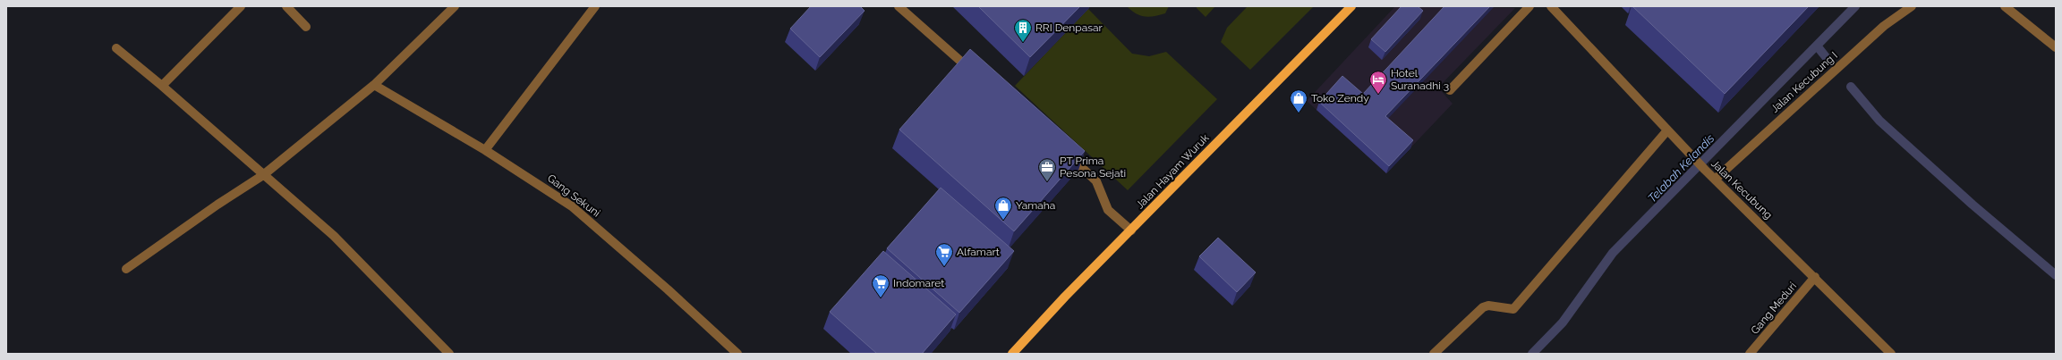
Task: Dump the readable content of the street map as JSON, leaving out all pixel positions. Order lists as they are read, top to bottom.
{
  "streets": {
    "main road": ["Jalan Hayam Wuruk"],
    "street": [
      "Jalan Kecubung I",
      "Jalan Kecubung",
      "Gang Sekuni",
      "Gang Meduri"
    ]
  },
  "crossings": [
    ["Jalan Kecubung I", "Jalan Kecubung"],
    ["Jalan Kecubung", "Gang Meduri"]
  ],
  "water": ["Telabah Kelandis"],
  "places": {
    "building": ["RRI Denpasar"],
    "hotel": ["Hotel Suranadhi 3"],
    "shop": ["Toko Zendy", "Yamaha"],
    "office": ["PT Prima Pesona Sejati"],
    "supermarket": ["Alfamart", "Indomaret"]
  }
}
